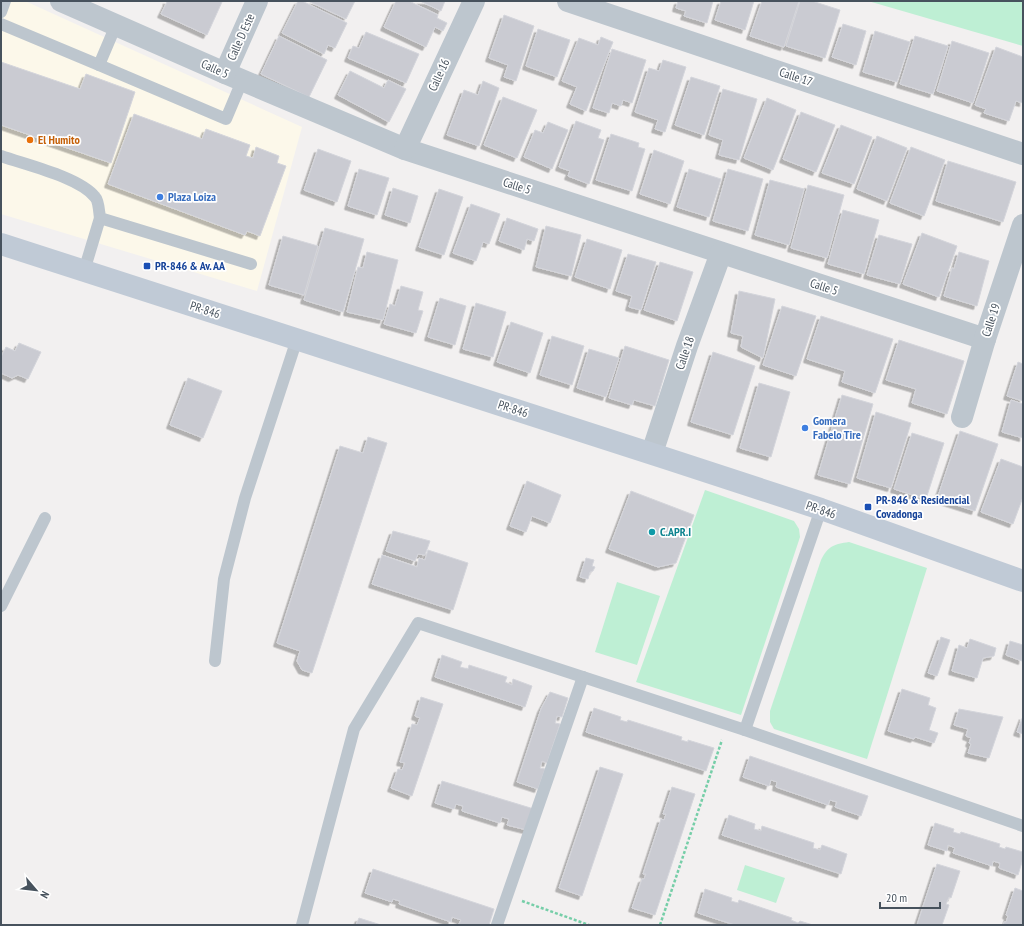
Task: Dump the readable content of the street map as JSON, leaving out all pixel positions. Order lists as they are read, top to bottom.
{
  "streets": {
    "street": [
      "Calle D Este",
      "Calle 5",
      "Calle 16",
      "Calle 17",
      "PR-846",
      "Calle 19",
      "Calle 18"
    ]
  },
  "crossings": [
    ["Calle D Este", "Calle 5"],
    ["Calle 5", "Calle 16"],
    ["Calle 5", "Calle 19"],
    ["Calle 5", "Calle 18"],
    ["PR-846", "Calle 18"]
  ],
  "places": {
    "other": [
      "El Humito",
      "Plaza Loiza",
      "Gomera Fabelo Tire",
      "C.APR.I"
    ],
    "transit": ["PR-846 & Av. AA", "PR-846 & Residencial Covadonga"]
  },
  "scale_bar": "20 m",
  "north": "bottom right"
}
